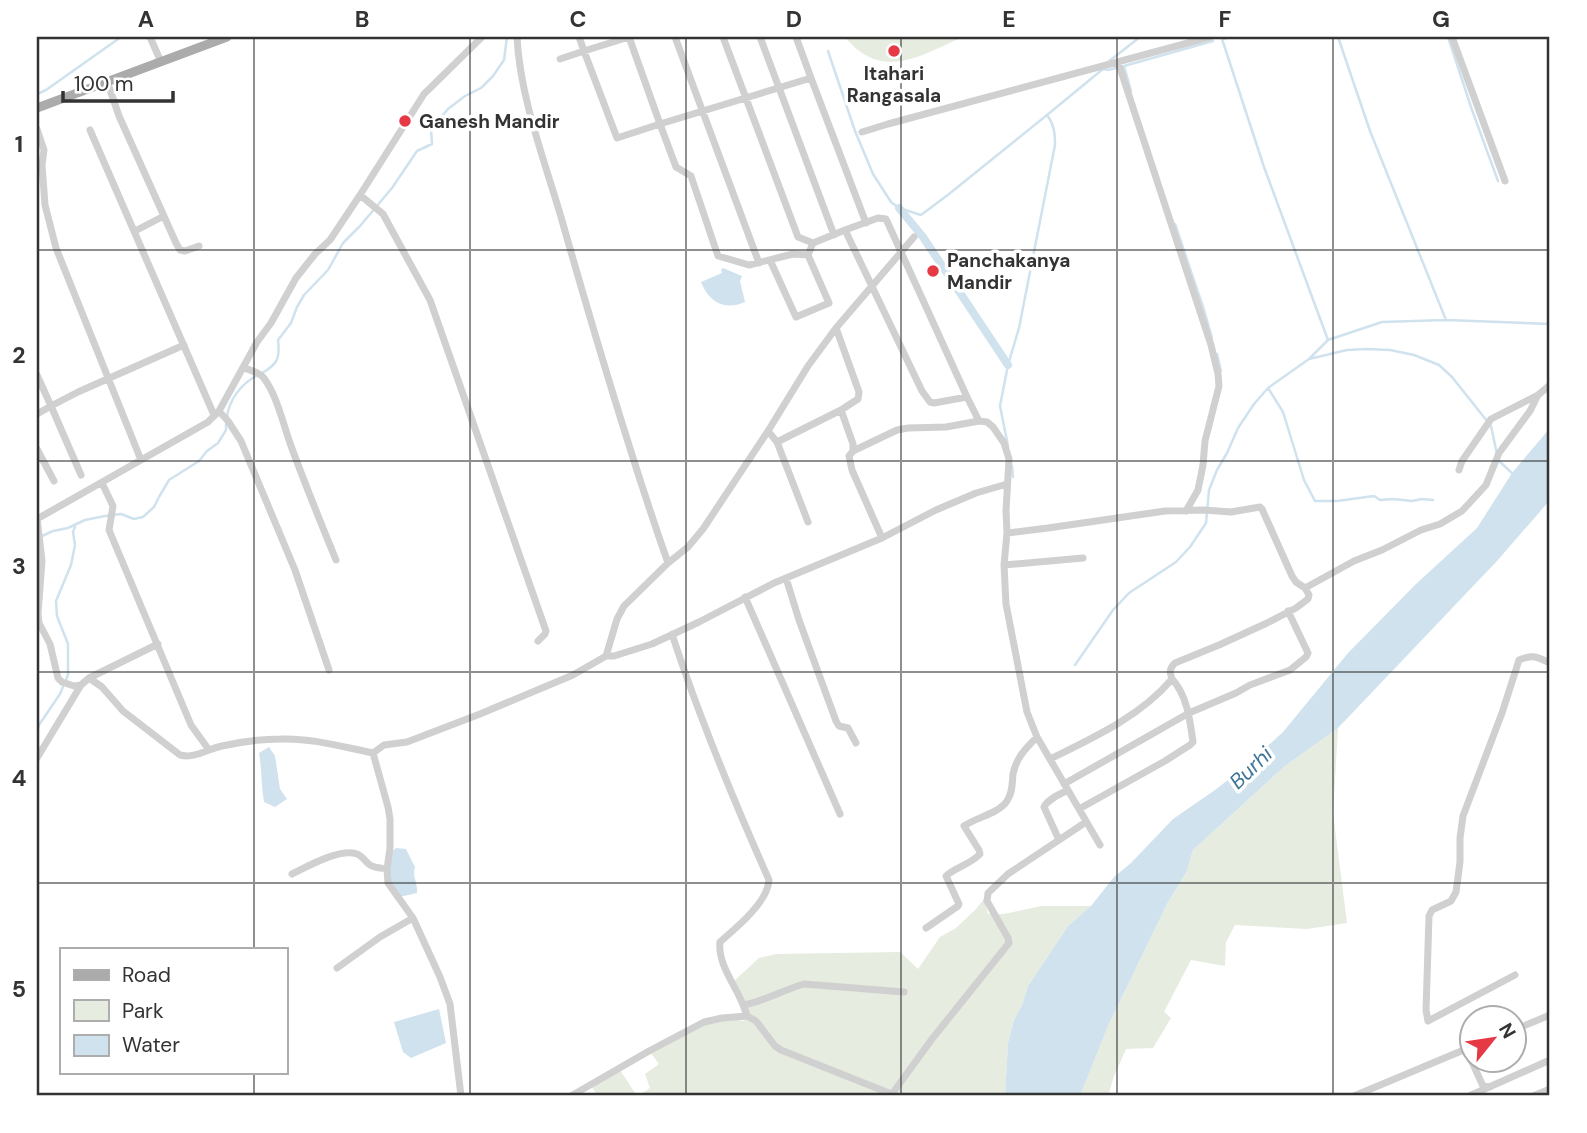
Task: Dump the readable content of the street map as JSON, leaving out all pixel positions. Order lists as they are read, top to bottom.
{
  "water": ["Burhi"],
  "places": ["Itahari Rangasala", "Ganesh Mandir", "Panchakanya Mandir"],
  "legend": ["Road", "Park", "Water"],
  "scale_bar": "100 m",
  "north": "top right",
  "grid": {
    "columns": [
      "A",
      "B",
      "C",
      "D",
      "E",
      "F",
      "G"
    ],
    "rows": [
      "1",
      "2",
      "3",
      "4",
      "5"
    ]
  }
}
